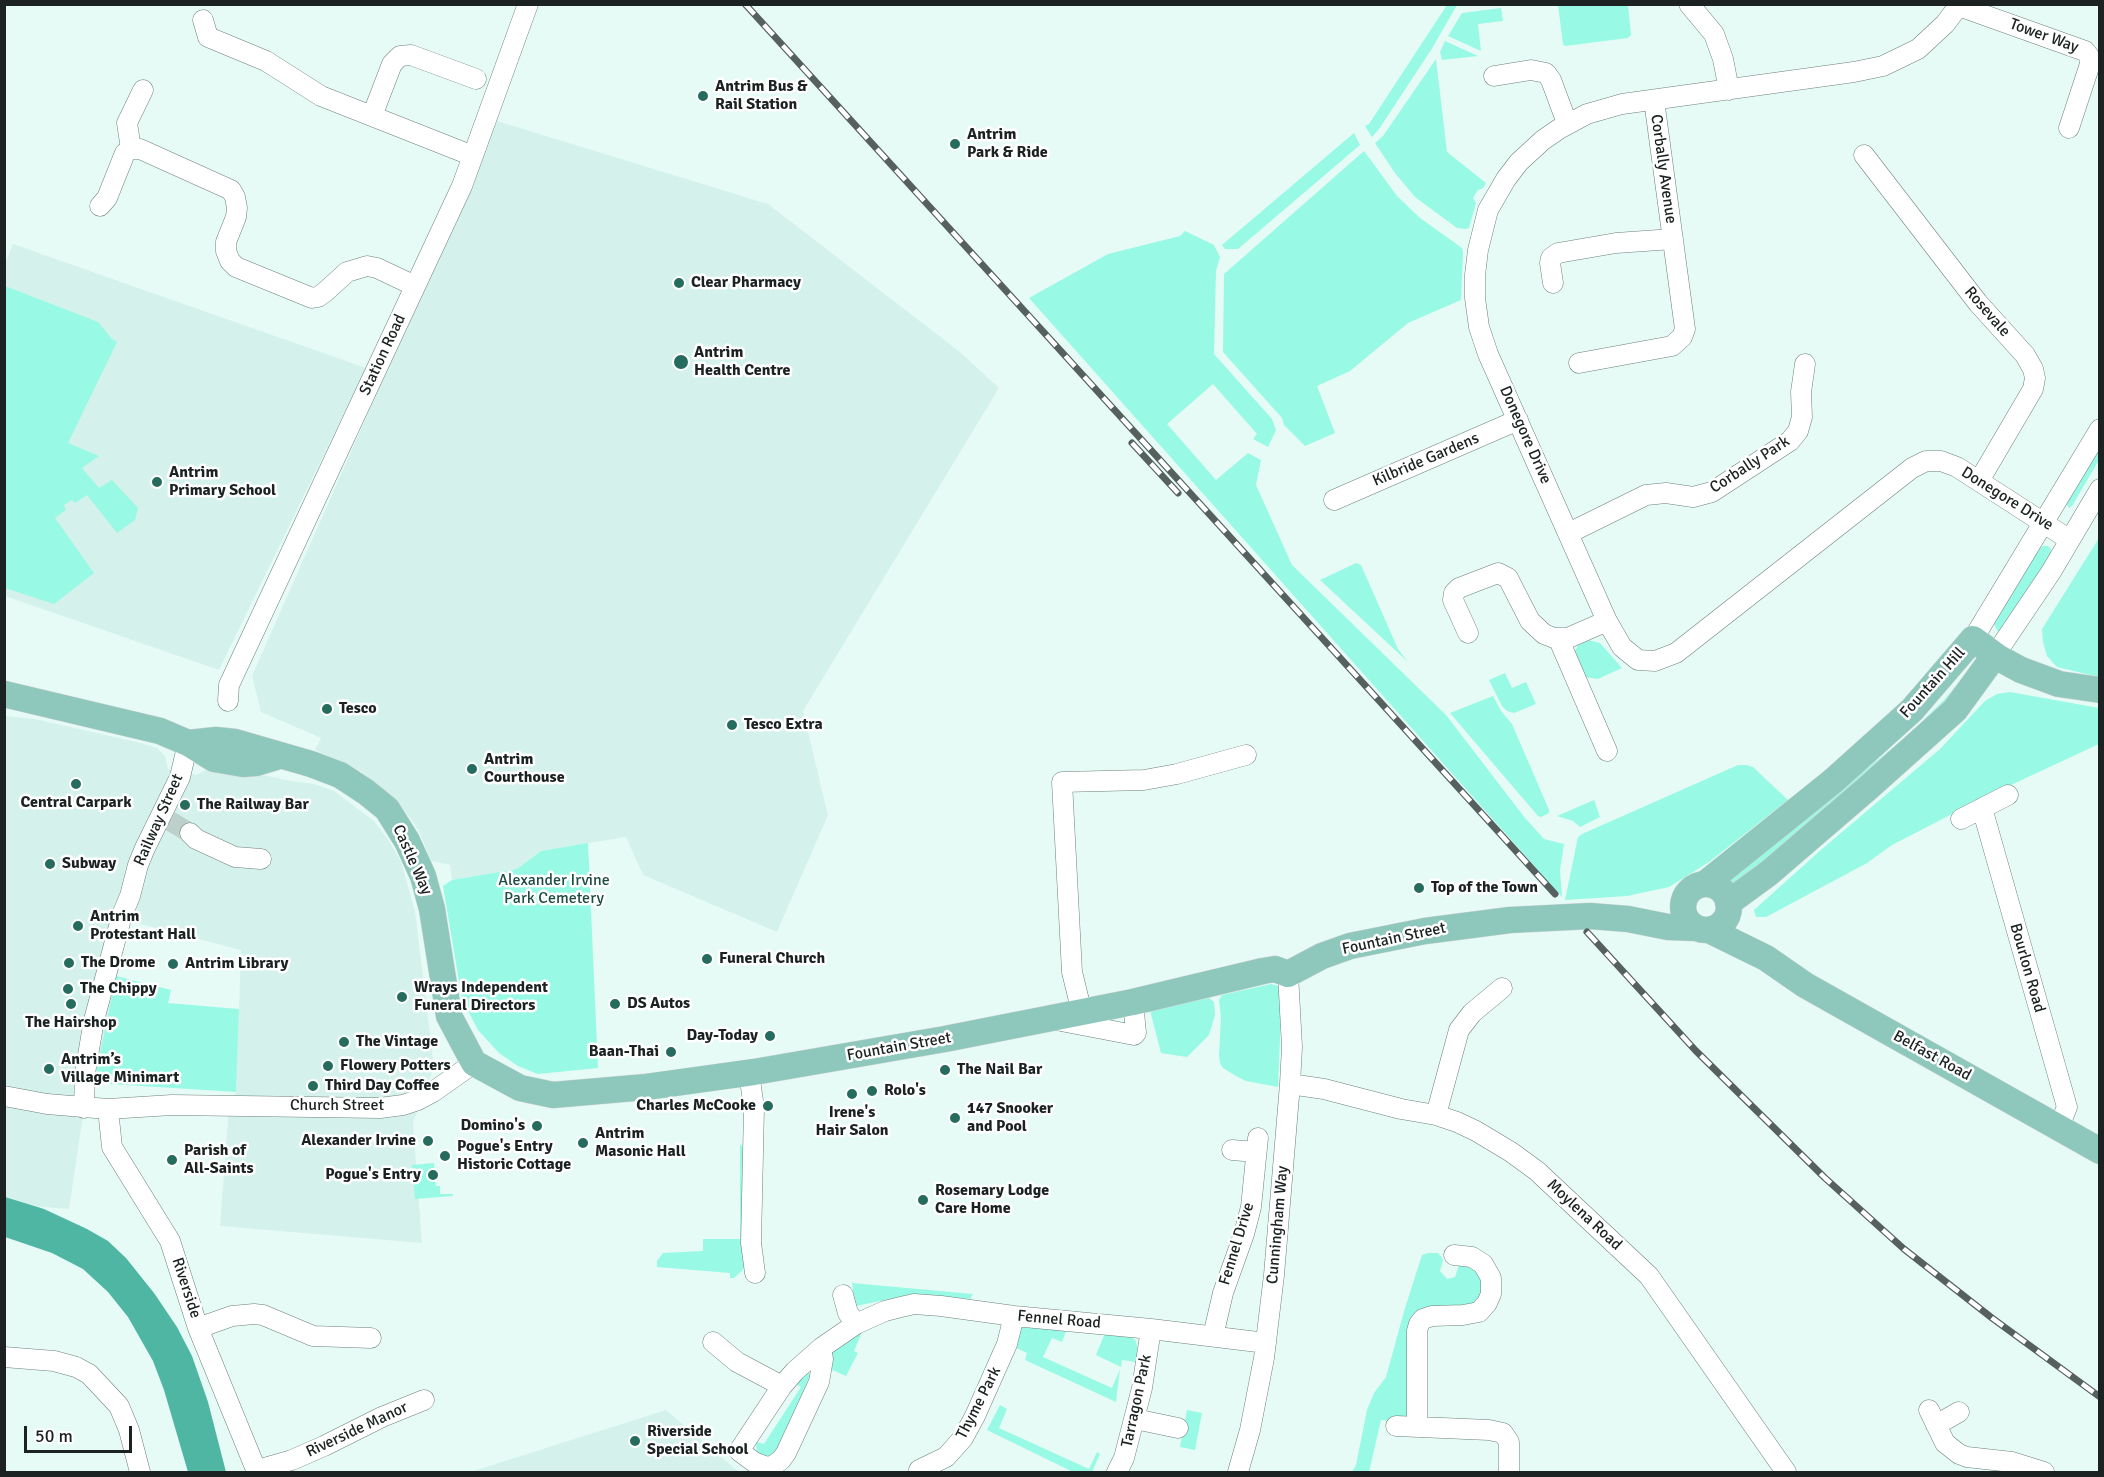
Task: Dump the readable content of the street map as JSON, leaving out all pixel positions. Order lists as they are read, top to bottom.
{
  "streets": {
    "main road": [
      "Fountain Hill",
      "Castle Way",
      "Fountain Street",
      "Belfast Road"
    ],
    "street": [
      "Tower Way",
      "Corbally Avenue",
      "Rosevale",
      "Station Road",
      "Donegore Drive",
      "Kilbride Gardens",
      "Corbally Park",
      "Railway Street",
      "Bourlon Road",
      "Church Street",
      "Moylena Road",
      "Cunningham Way",
      "Fennel Drive",
      "Riverside",
      "Fennel Road",
      "Tarragon Park",
      "Thyme Park",
      "Riverside Manor"
    ]
  },
  "crossings": [
    ["Tower Way", "Donegore Drive"],
    ["Corbally Avenue", "Donegore Drive"],
    ["Rosevale", "Donegore Drive"],
    ["Donegore Drive", "Kilbride Gardens"],
    ["Donegore Drive", "Corbally Park"],
    ["Donegore Drive", "Fountain Hill"],
    ["Fountain Hill", "Fountain Street"],
    ["Fountain Hill", "Belfast Road"],
    ["Railway Street", "Castle Way"],
    ["Railway Street", "Church Street"],
    ["Castle Way", "Church Street"],
    ["Fountain Street", "Belfast Road"],
    ["Fountain Street", "Cunningham Way"],
    ["Bourlon Road", "Belfast Road"],
    ["Church Street", "Riverside"],
    ["Moylena Road", "Cunningham Way"],
    ["Cunningham Way", "Fennel Road"],
    ["Fennel Drive", "Fennel Road"],
    ["Riverside", "Riverside Manor"],
    ["Fennel Road", "Tarragon Park"],
    ["Fennel Road", "Thyme Park"]
  ],
  "parks": ["Alexander Irvine Park Cemetery"],
  "places": [
    "Antrim Bus & Rail Station",
    "Antrim Park & Ride",
    "Clear Pharmacy",
    "Antrim Health Centre",
    "Antrim Primary School",
    "Tesco",
    "Tesco Extra",
    "Antrim Courthouse",
    "Central Carpark",
    "The Railway Bar",
    "Subway",
    "Top of the Town",
    "Antrim Protestant Hall",
    "Funeral Church",
    "The Drome",
    "Antrim Library",
    "The Chippy",
    "Wrays Independent Funeral Directors",
    "The Hairshop",
    "DS Autos",
    "Day-Today",
    "The Vintage",
    "Baan-Thai",
    "Flowery Potters",
    "Antrim’s Village Minimart",
    "The Nail Bar",
    "Third Day Coffee",
    "Rolo's",
    "Irene's Hair Salon",
    "Charles McCooke",
    "147 Snooker and Pool",
    "Domino's",
    "Alexander Irvine",
    "Antrim Masonic Hall",
    "Pogue's Entry Historic Cottage",
    "Parish of All-Saints",
    "Pogue's Entry",
    "Rosemary Lodge Care Home",
    "Riverside Special School"
  ],
  "scale_bar": "50 m"
}
